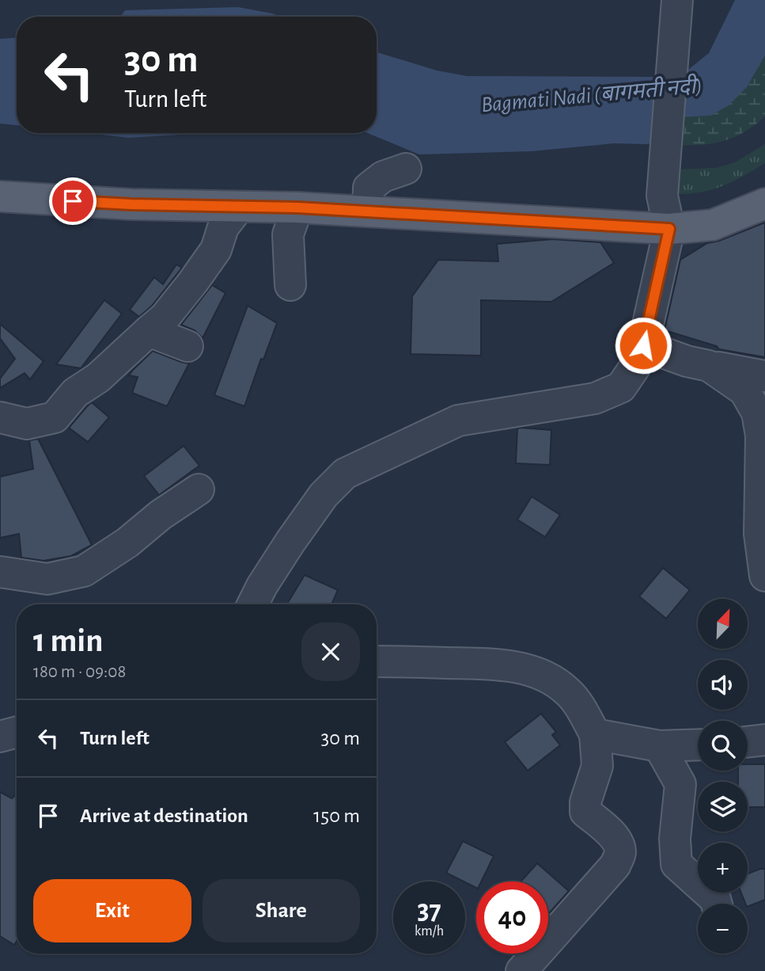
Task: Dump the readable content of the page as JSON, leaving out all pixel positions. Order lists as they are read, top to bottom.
{
  "water": ["Bagmati Nadi (बागमती नदी)"],
  "north": "top right",
  "page": {
    "turn": ["30 m", "Turn left"],
    "map_buttons": ["+", "−"],
    "heading": ["1 min", "180 m · 09:08"],
    "list": [
      {
        "name": "Turn left",
        "value": "30 m"
      },
      {
        "name": "Arrive at destination",
        "value": "150 m"
      }
    ],
    "buttons": ["Exit", "Share"],
    "speed": "37 km/h",
    "limit": "40"
  }
}
